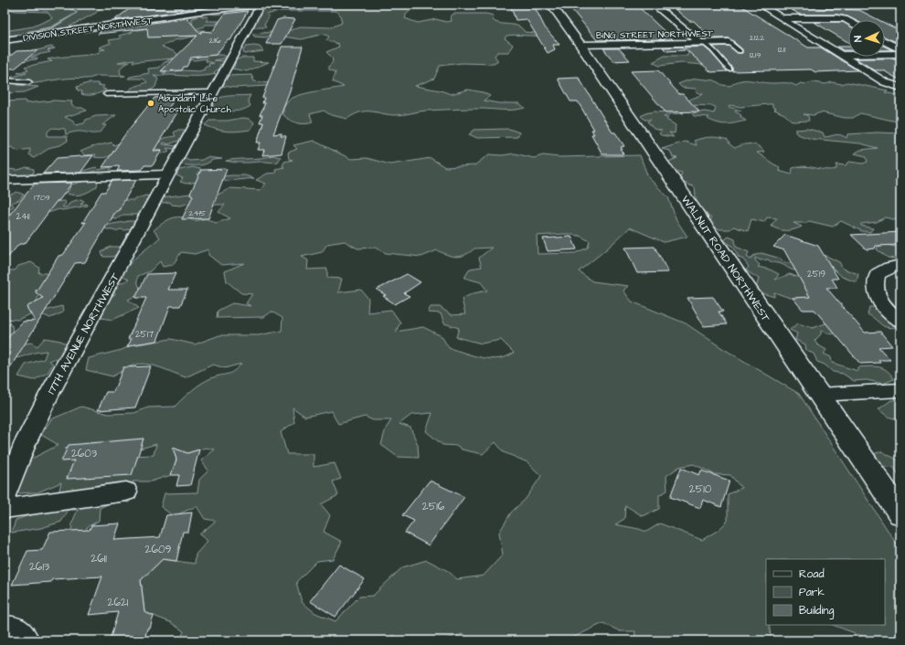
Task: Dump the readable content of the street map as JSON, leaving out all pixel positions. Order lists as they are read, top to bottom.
{
  "streets": {
    "street": [
      "DIVISION STREET NORTHWEST",
      "BING STREET NORTHWEST",
      "WALNUT ROAD NORTHWEST",
      "17TH AVENUE NORTHWEST"
    ]
  },
  "crossings": [
    ["DIVISION STREET NORTHWEST", "17TH AVENUE NORTHWEST"],
    ["BING STREET NORTHWEST", "WALNUT ROAD NORTHWEST"]
  ],
  "places": ["Abundant Life Apostolic Church"],
  "house_numbers": [
    "2122",
    "2116",
    "1211",
    "1219",
    "1709",
    "2415",
    "2411",
    "2519",
    "2517",
    "2603",
    "2510",
    "2516",
    "2609",
    "2611",
    "2613",
    "2621"
  ],
  "legend": ["Road", "Park", "Building"],
  "north": "left"
}
